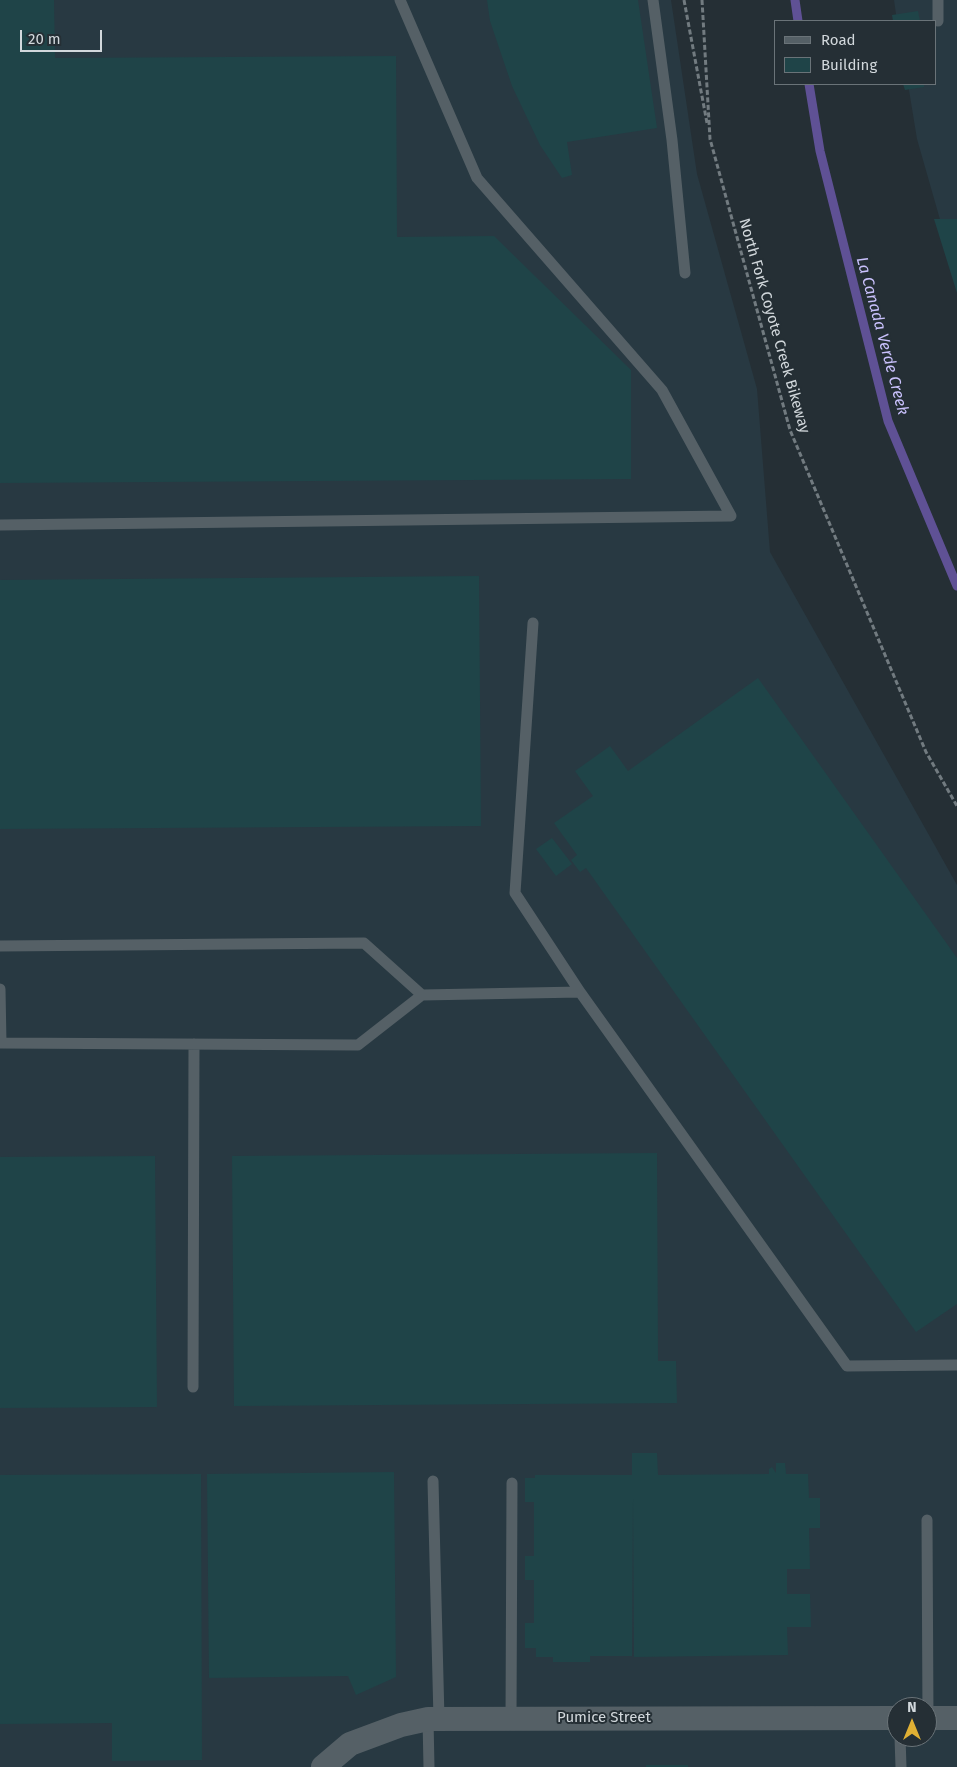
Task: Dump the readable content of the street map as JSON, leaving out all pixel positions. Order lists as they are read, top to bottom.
{
  "streets": {
    "street": ["Pumice Street"],
    "path": ["North Fork Coyote Creek Bikeway"]
  },
  "water": ["La Canada Verde Creek"],
  "legend": ["Road", "Building"],
  "scale_bar": "20 m",
  "north": "top"
}
